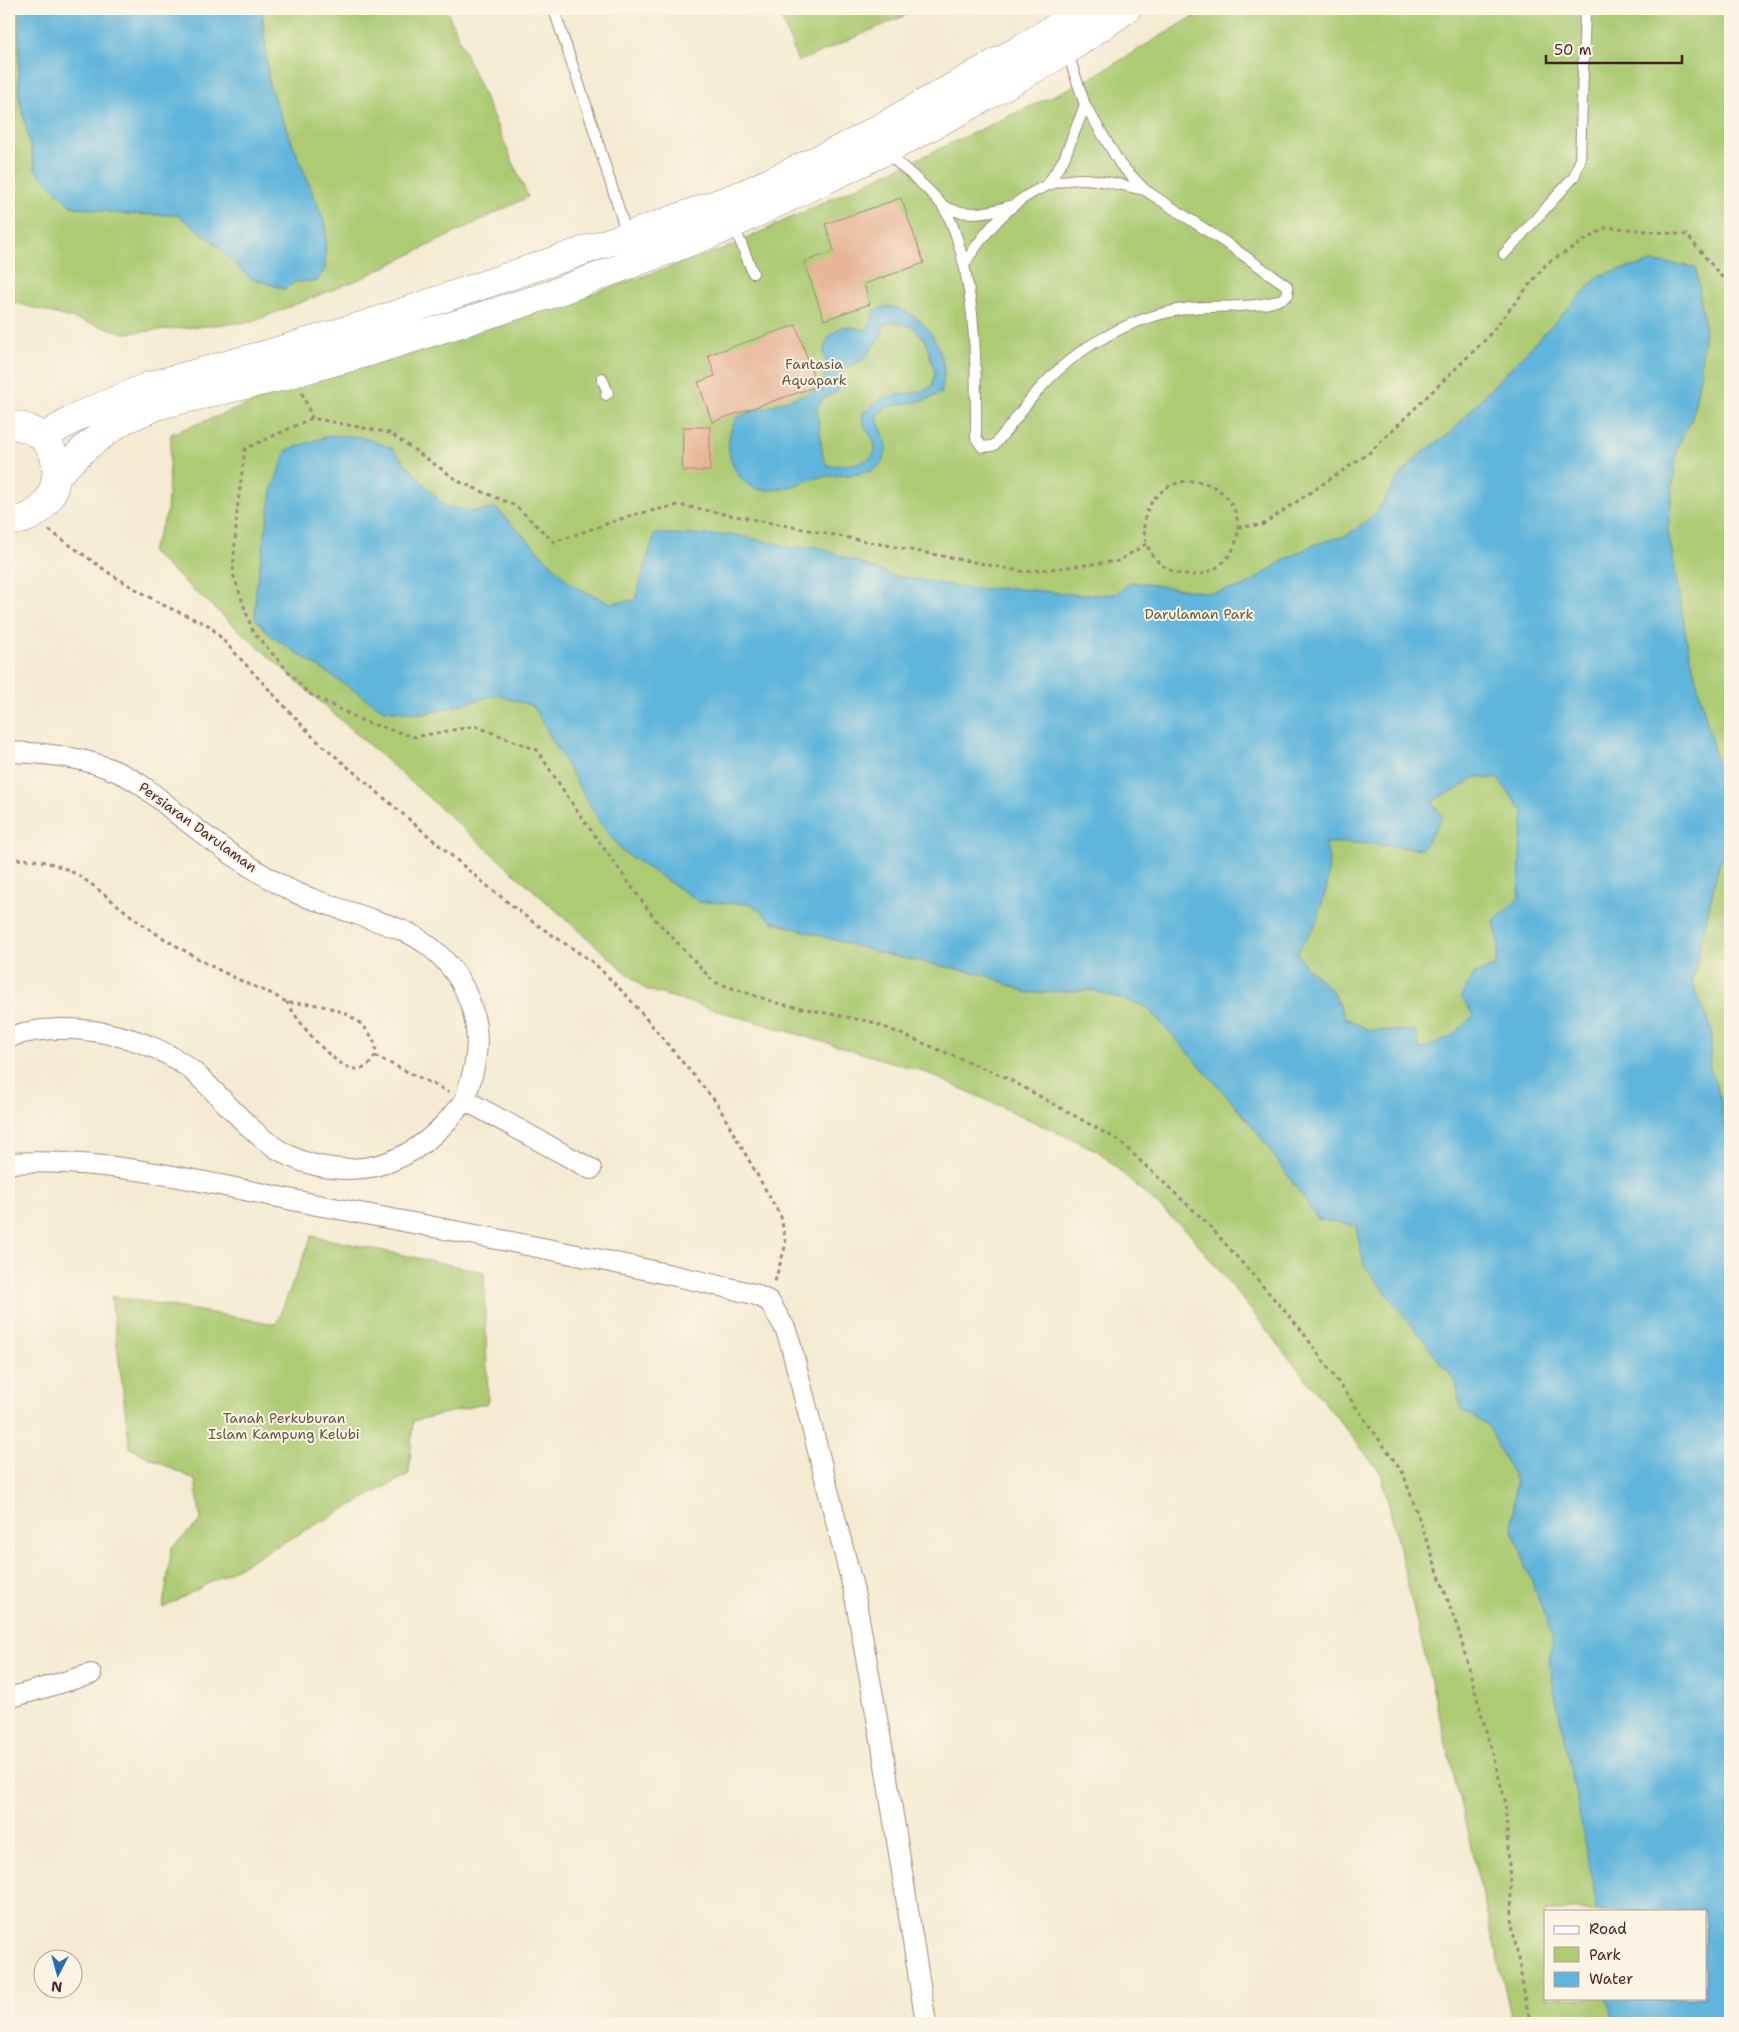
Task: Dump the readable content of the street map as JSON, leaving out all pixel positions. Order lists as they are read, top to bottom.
{
  "streets": {
    "street": ["Persiaran Darulaman"]
  },
  "parks": ["Fantasia Aquapark", "Darulaman Park", "Tanah Perkuburan Islam Kampung Kelubi"],
  "legend": ["Road", "Park", "Water"],
  "scale_bar": "50 m",
  "north": "bottom"
}
